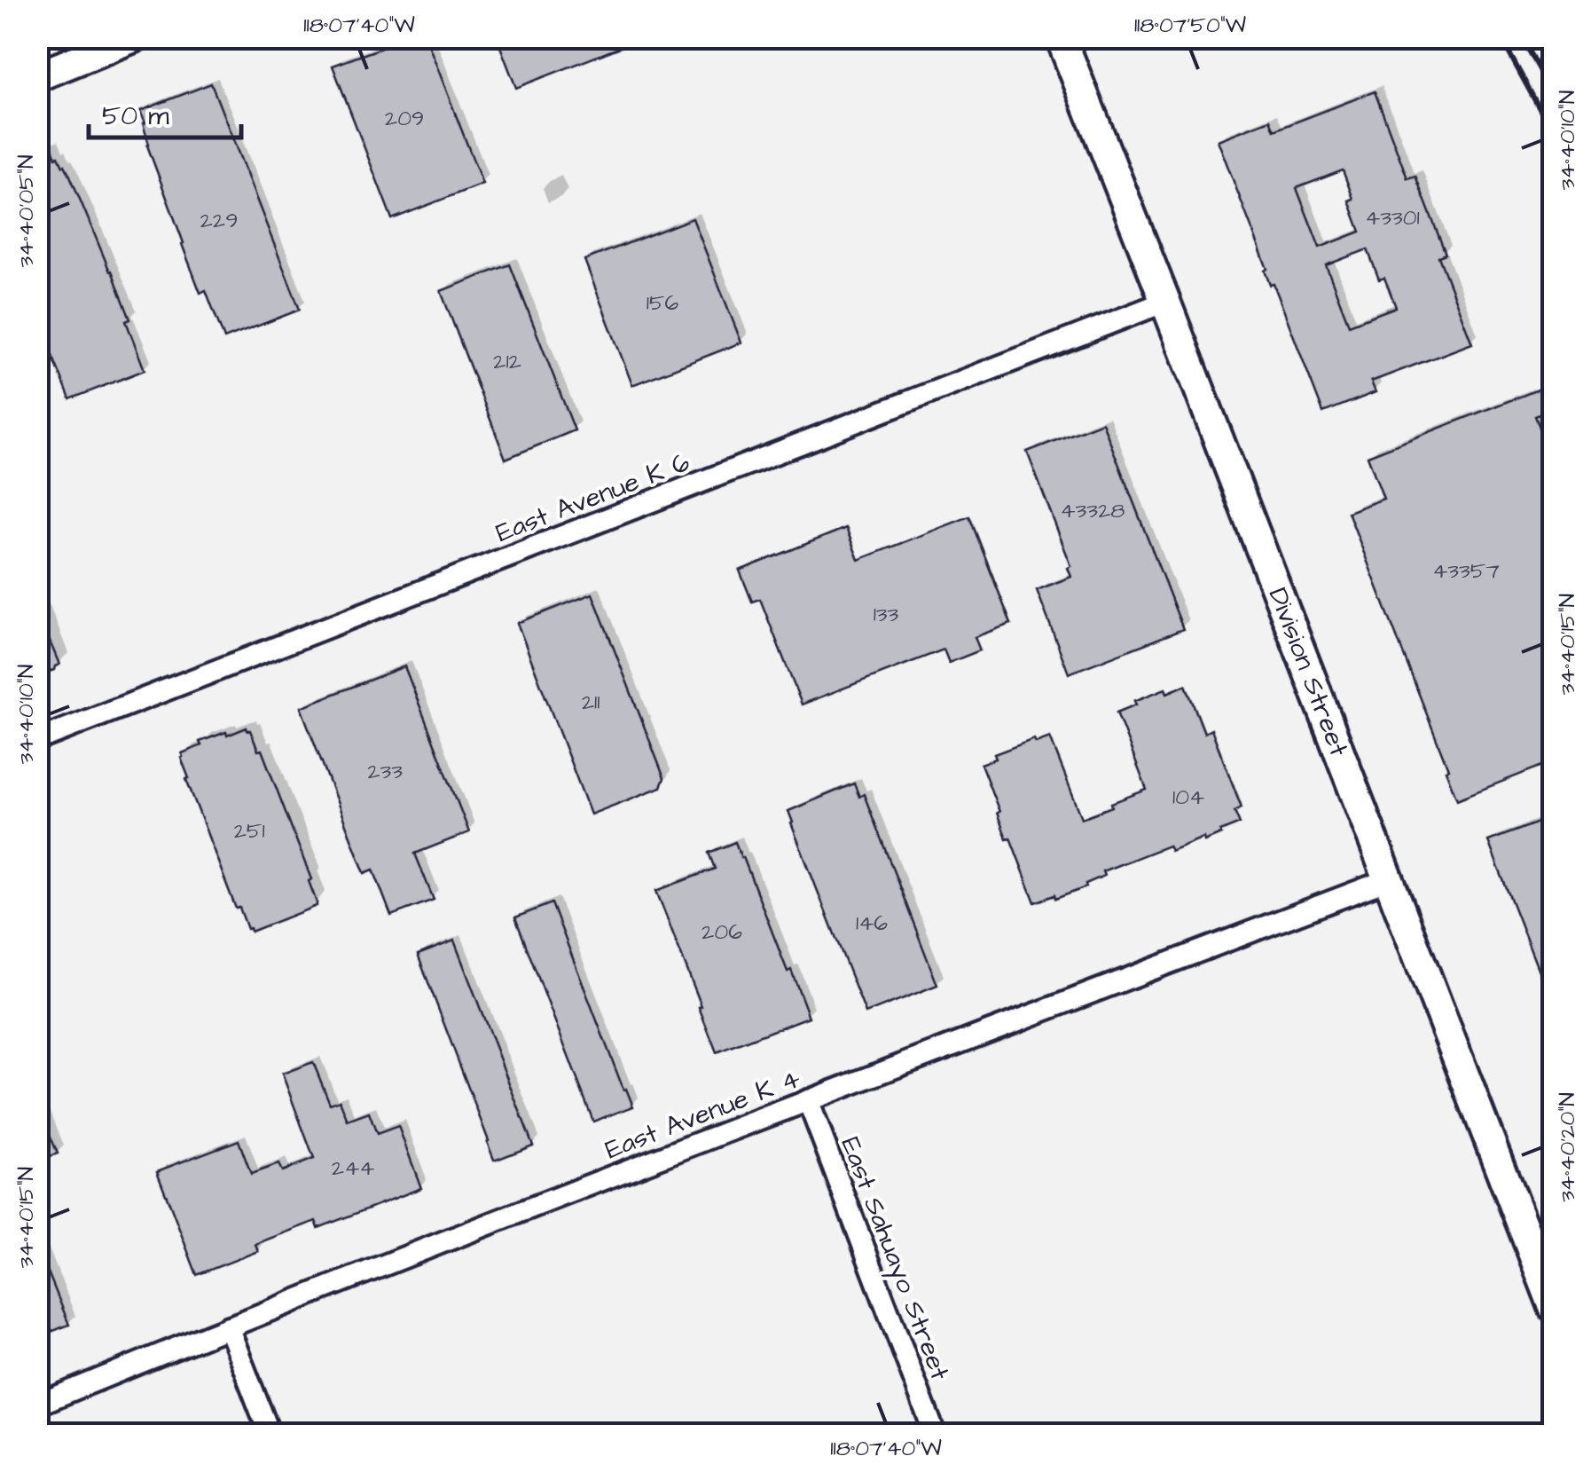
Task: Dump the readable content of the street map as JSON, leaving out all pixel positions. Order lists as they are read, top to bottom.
{
  "streets": {
    "main road": ["Division Street"],
    "street": ["East Avenue K 6", "East Avenue K 4", "East Sahuayo Street"]
  },
  "crossings": [
    ["East Avenue K 6", "Division Street"],
    ["Division Street", "East Avenue K 4"],
    ["East Avenue K 4", "East Sahuayo Street"]
  ],
  "house_numbers": [
    "209",
    "43301",
    "229",
    "156",
    "212",
    "43328",
    "43357",
    "133",
    "211",
    "233",
    "104",
    "251",
    "146",
    "206",
    "244"
  ],
  "scale_bar": "50 m",
  "coordinates": [
    "118°07'40\"W",
    "118°07'50\"W",
    "34°40'10\"N",
    "34°40'05\"N",
    "34°40'15\"N",
    "34°40'20\"N"
  ]
}
